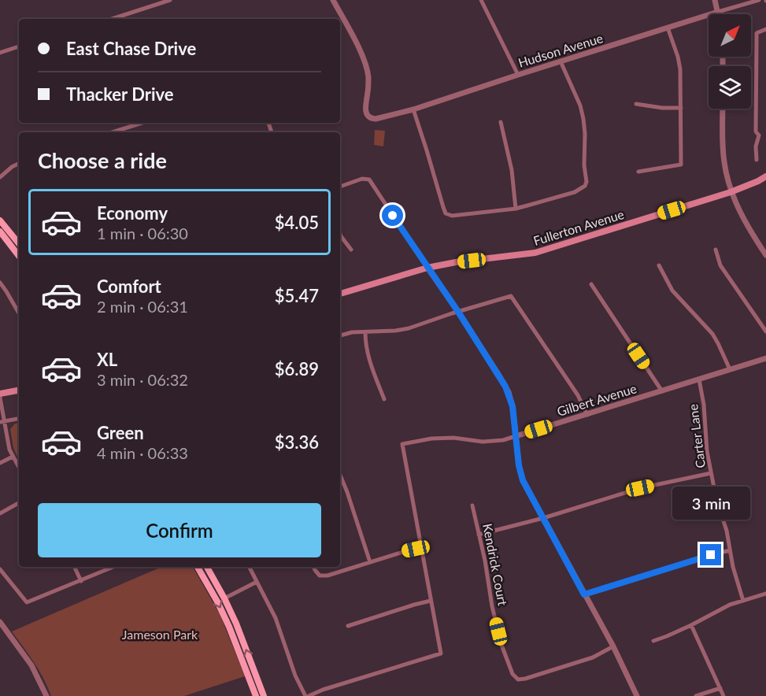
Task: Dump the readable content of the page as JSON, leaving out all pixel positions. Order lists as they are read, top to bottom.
{
  "streets": {
    "main road": ["Fullerton Avenue"],
    "street": [
      "Hudson Avenue",
      "Gilbert Avenue",
      "Carter Lane",
      "Kendrick Court"
    ]
  },
  "crossings": [
    ["Gilbert Avenue", "Carter Lane"]
  ],
  "parks": ["Jameson Park"],
  "north": "top right",
  "page": {
    "banner": ["East Chase Drive", "Thacker Drive"],
    "heading": "Choose a ride",
    "list": [
      {
        "name": "Economy",
        "note": "1 min · 06:30",
        "value": "$4.05"
      },
      {
        "name": "Comfort",
        "note": "2 min · 06:31",
        "value": "$5.47"
      },
      {
        "name": "XL",
        "note": "3 min · 06:32",
        "value": "$6.89"
      },
      {
        "name": "Green",
        "note": "4 min · 06:33",
        "value": "$3.36"
      }
    ],
    "bubble": "3 min",
    "buttons": "Confirm"
  }
}
